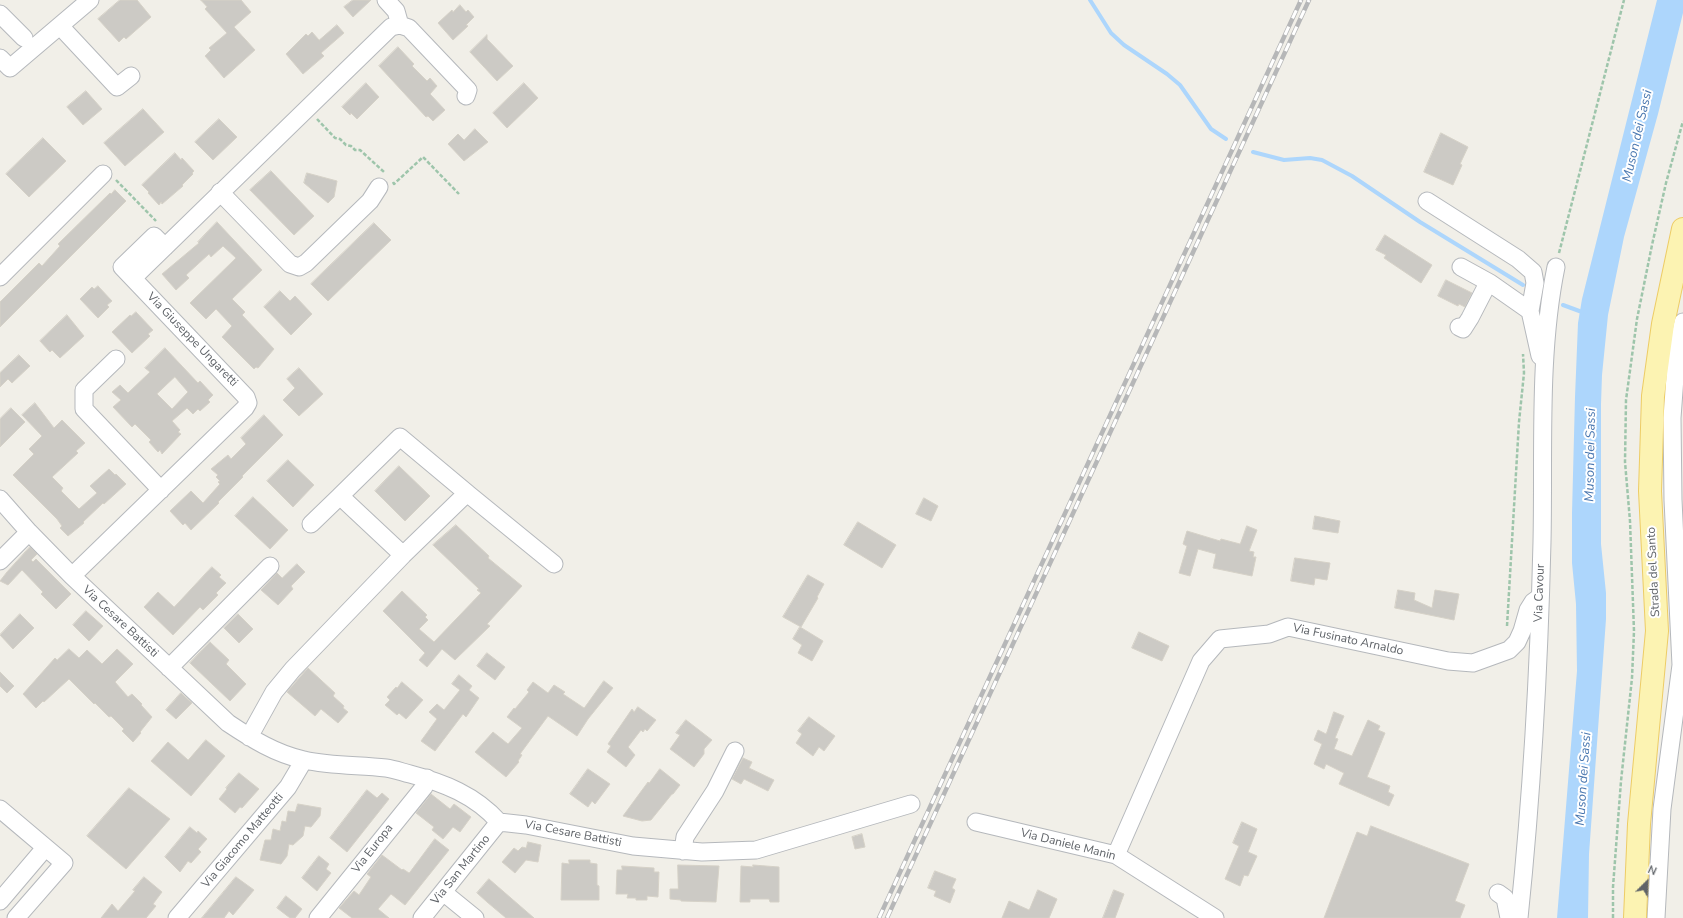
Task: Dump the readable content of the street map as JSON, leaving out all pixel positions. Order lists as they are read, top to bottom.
{
  "streets": {
    "main road": ["Strada del Santo"],
    "street": [
      "Via Giuseppe Ungaretti",
      "Via Cavour",
      "Via Cesare Battisti",
      "Via Fusinato Arnaldo",
      "Via Giacomo Matteotti",
      "Via Daniele Manin",
      "Via Europa",
      "Via San Martino"
    ]
  },
  "crossings": [
    ["Via Giuseppe Ungaretti", "Via Cesare Battisti"],
    ["Via Cavour", "Via Fusinato Arnaldo"],
    ["Via Cesare Battisti", "Via Giacomo Matteotti"],
    ["Via Cesare Battisti", "Via Europa"],
    ["Via Cesare Battisti", "Via San Martino"],
    ["Via Fusinato Arnaldo", "Via Daniele Manin"]
  ],
  "water": ["Muson dei Sassi"],
  "north": "top right"
}
